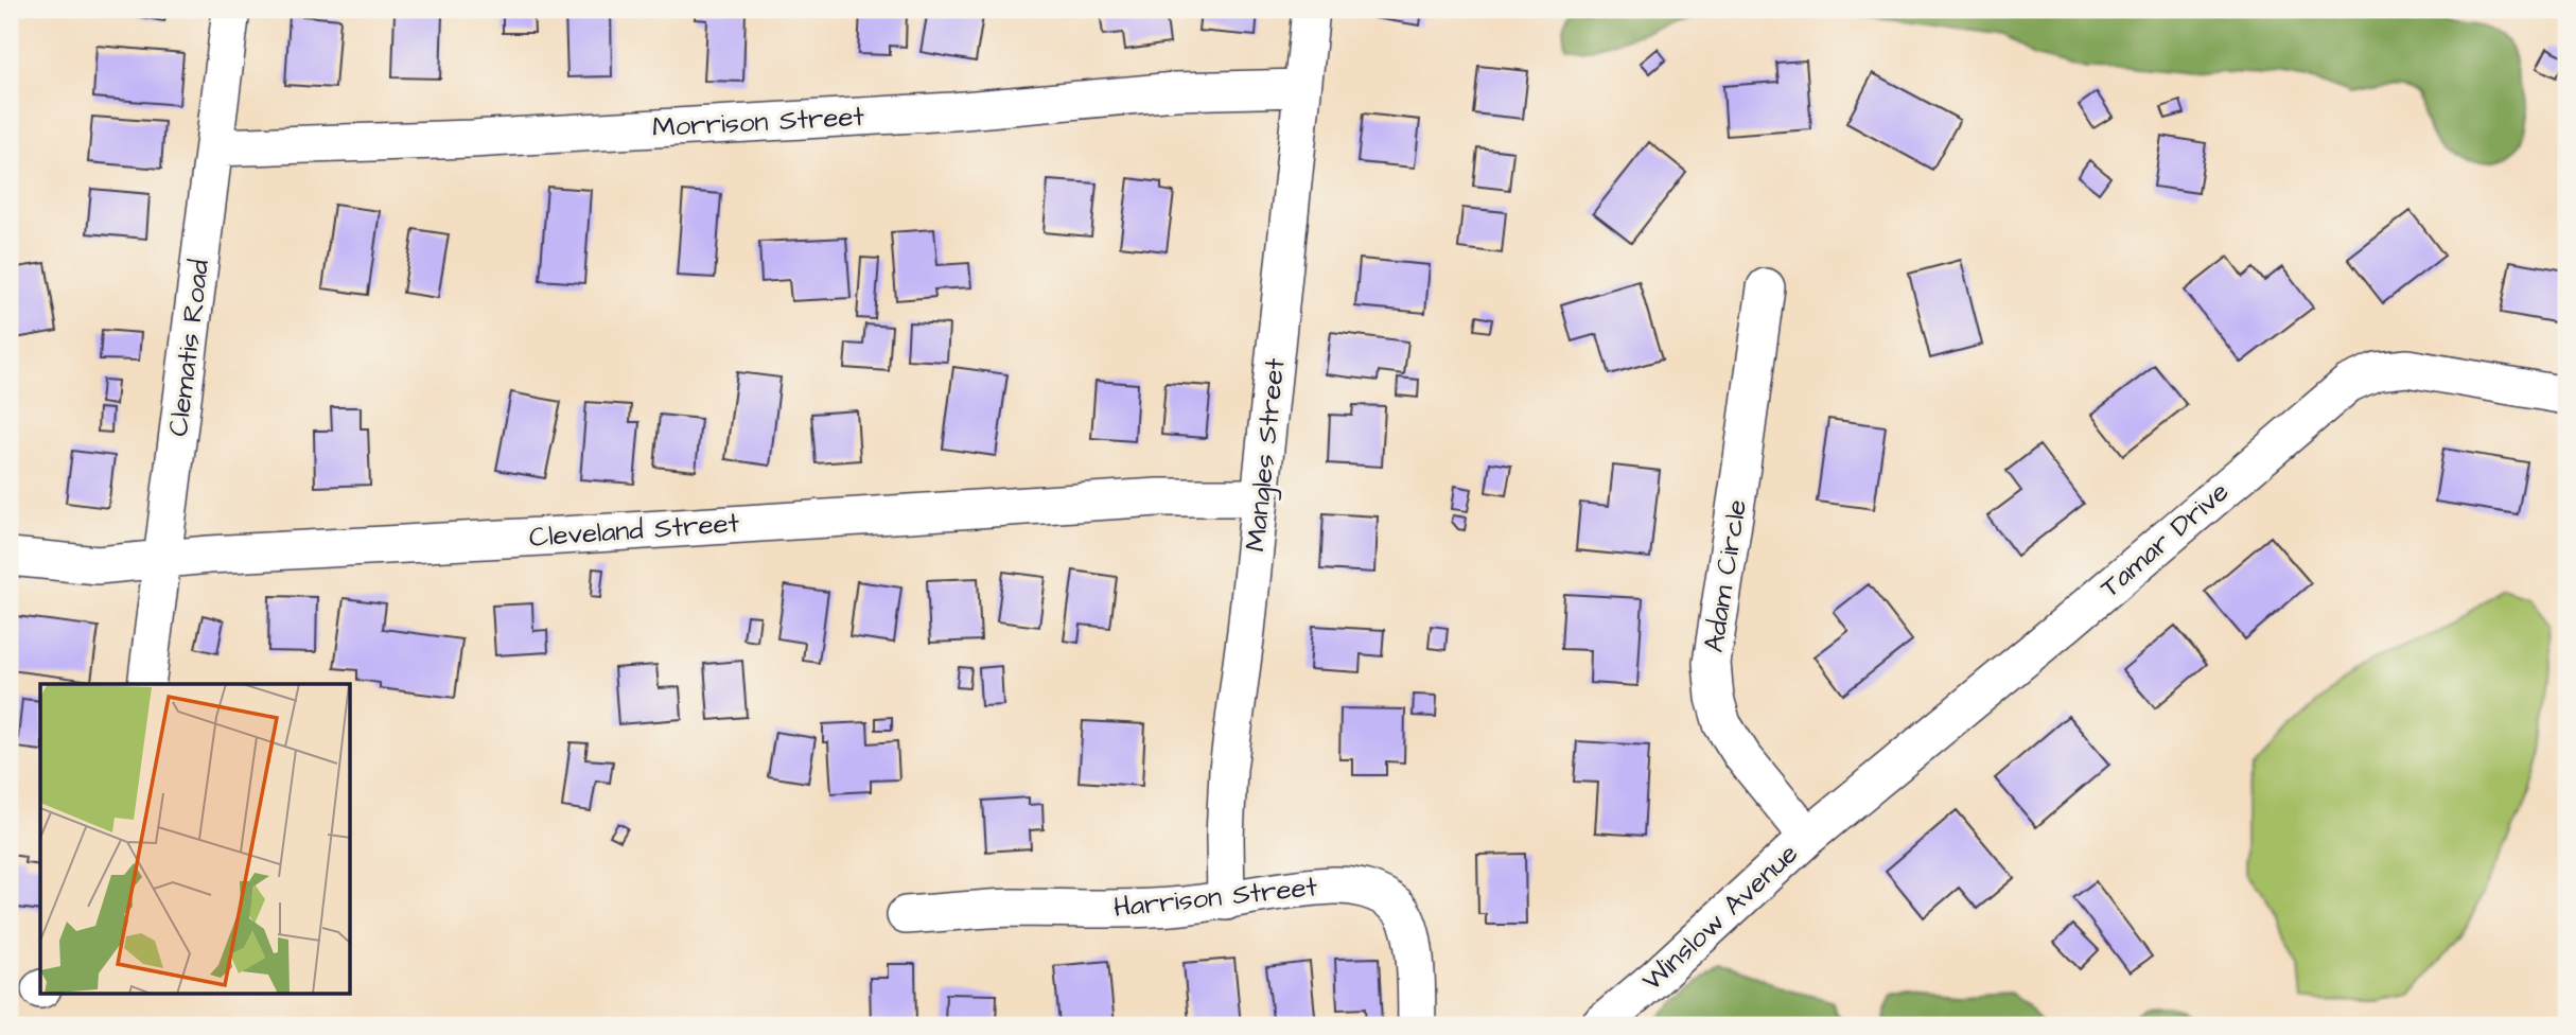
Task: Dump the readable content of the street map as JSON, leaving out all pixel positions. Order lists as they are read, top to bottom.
{
  "streets": {
    "street": [
      "Morrison Street",
      "Clematis Road",
      "Mangles Street",
      "Cleveland Street",
      "Tamar Drive",
      "Adam Circle",
      "Harrison Street",
      "Winslow Avenue"
    ]
  },
  "crossings": [
    ["Morrison Street", "Clematis Road"],
    ["Morrison Street", "Mangles Street"],
    ["Clematis Road", "Cleveland Street"],
    ["Mangles Street", "Cleveland Street"],
    ["Mangles Street", "Harrison Street"],
    ["Tamar Drive", "Adam Circle"],
    ["Tamar Drive", "Winslow Avenue"],
    ["Adam Circle", "Winslow Avenue"]
  ]
}
